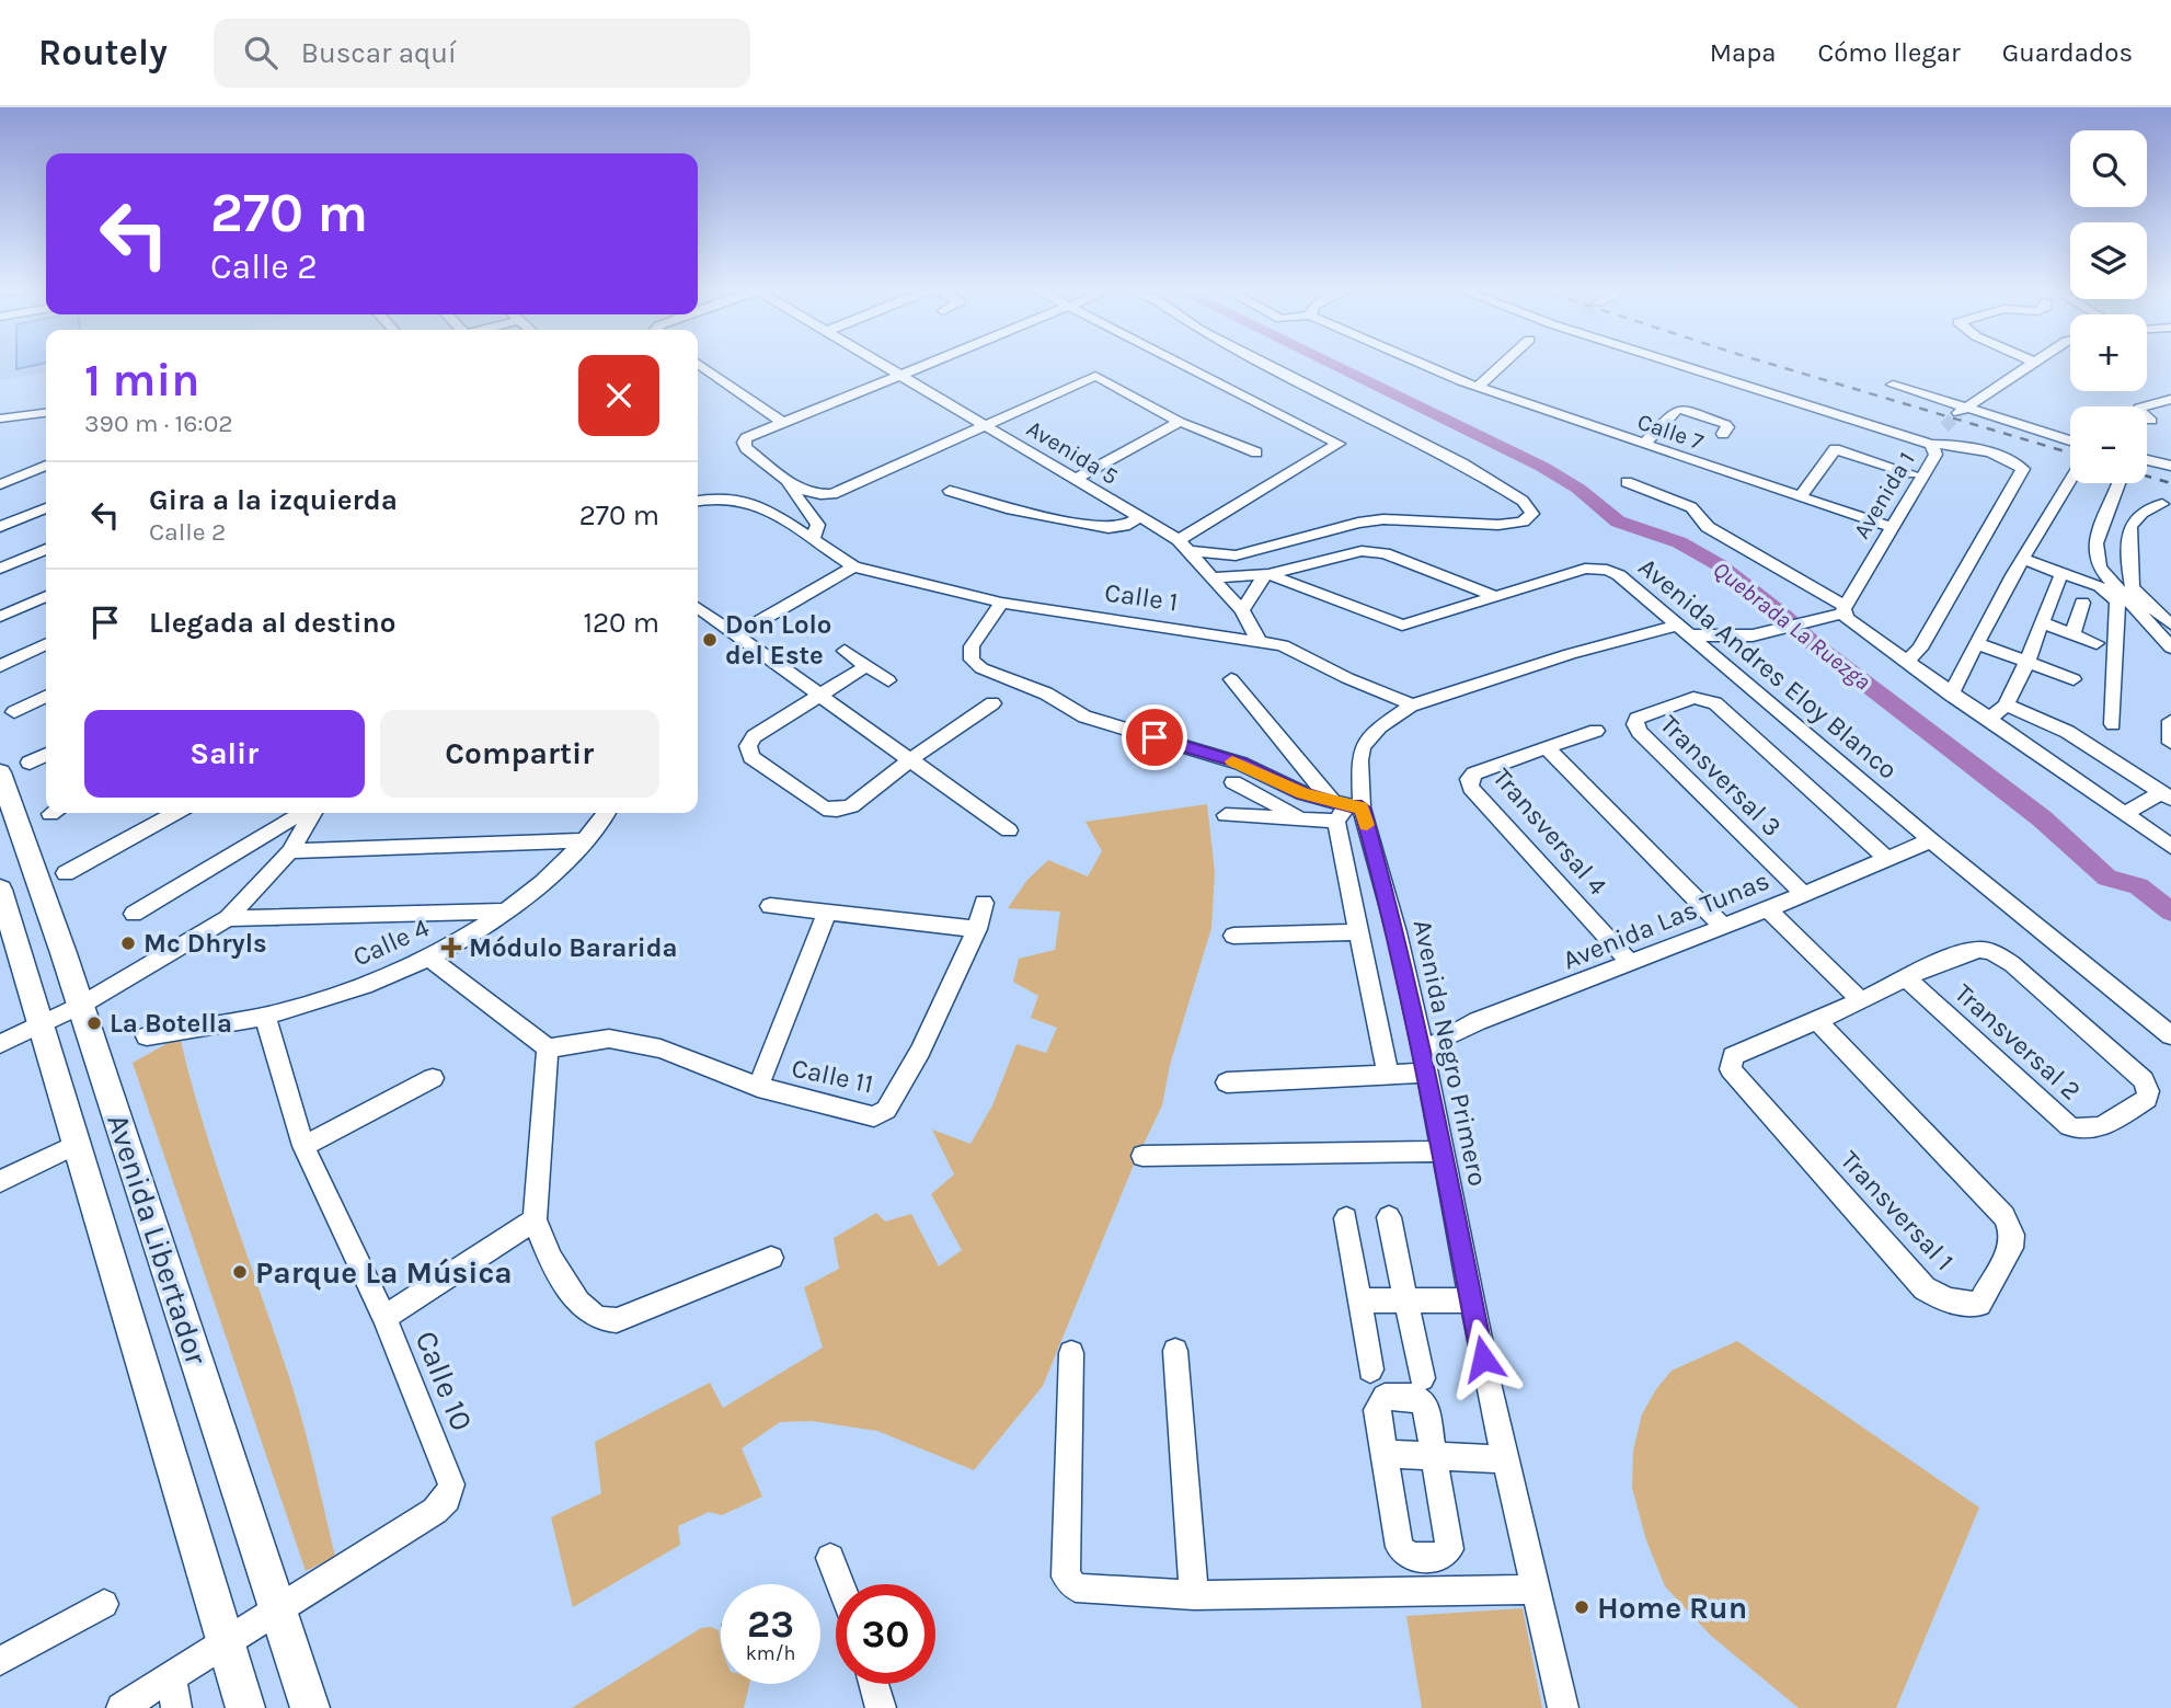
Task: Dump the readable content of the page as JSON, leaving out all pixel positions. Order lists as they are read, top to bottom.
{
  "streets": {
    "main road": ["Avenida Libertador"],
    "street": [
      "Calle 7",
      "Avenida 5",
      "Avenida 1",
      "Calle 1",
      "Avenida Andres Eloy Blanco",
      "Transversal 3",
      "Transversal 4",
      "Avenida Las Tunas",
      "Calle 4",
      "Transversal 2",
      "Avenida Negro Primero",
      "Calle 11",
      "Transversal 1",
      "Calle 10"
    ]
  },
  "crossings": [
    ["Calle 7", "Avenida 1"],
    ["Avenida 5", "Calle 1"],
    ["Avenida 1", "Avenida Negro Primero"],
    ["Calle 1", "Avenida Negro Primero"],
    ["Avenida Andres Eloy Blanco", "Avenida Las Tunas"],
    ["Avenida Andres Eloy Blanco", "Avenida Negro Primero"],
    ["Transversal 3", "Avenida Las Tunas"],
    ["Transversal 4", "Avenida Las Tunas"],
    ["Avenida Las Tunas", "Avenida Negro Primero"],
    ["Calle 4", "Calle 10"],
    ["Transversal 2", "Transversal 1"],
    ["Avenida Libertador", "Calle 10"]
  ],
  "water": ["Quebrada La Ruezga"],
  "places": {
    "other": [
      "Don Lolo del Este",
      "Mc Dhryls",
      "La Botella",
      "Parque La Música",
      "Home Run"
    ],
    "health": ["Módulo Bararida"]
  },
  "page": {
    "header": "Routely",
    "search": "Buscar aquí",
    "nav": ["Mapa", "Cómo llegar", "Guardados"],
    "map_buttons": ["+", "−"],
    "turn": ["270 m", "Calle 2"],
    "heading": ["1 min", "390 m · 16:02"],
    "list": [
      {
        "name": "Gira a la izquierda",
        "note": "Calle 2",
        "value": "270 m"
      },
      {
        "name": "Llegada al destino",
        "value": "120 m"
      }
    ],
    "buttons": ["Salir", "Compartir"],
    "speed": "23 km/h",
    "limit": "30"
  }
}
